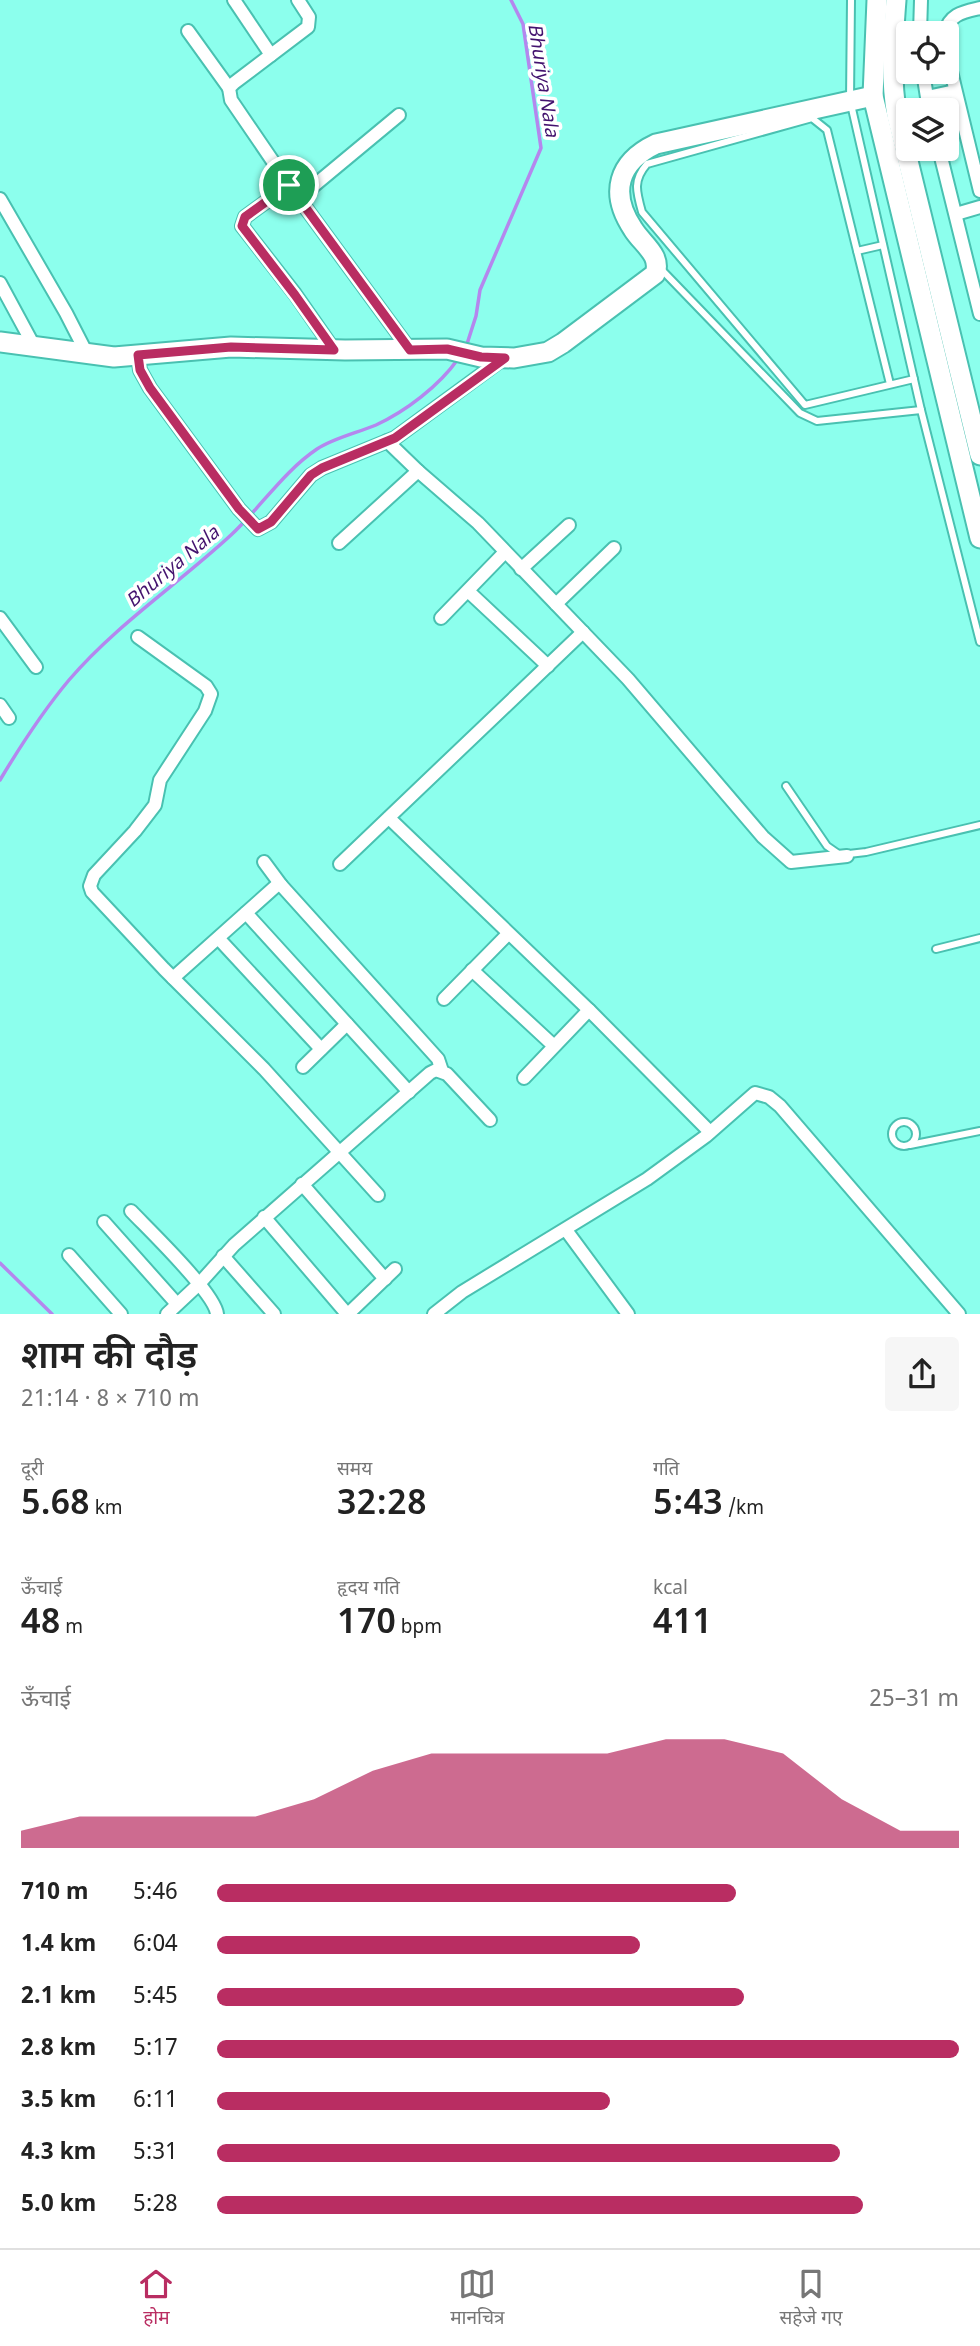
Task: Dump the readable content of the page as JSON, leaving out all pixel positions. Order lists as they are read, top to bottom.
{
  "water": ["Bhuriya Nala"],
  "page": {
    "heading": ["शाम की दौड़", "21:14 · 8 × 710 m"],
    "stats": [
      ["दूरी", "5.68 km"],
      ["समय", "32:28"],
      ["गति", "5:43 /km"],
      ["ऊँचाई", "48 m"],
      ["हृदय गति", "170 bpm"],
      ["kcal", "411"]
    ],
    "chart": ["ऊँचाई", "25–31 m"],
    "list": [
      {
        "name": "710 m",
        "note": "5:46"
      },
      {
        "name": "1.4 km",
        "note": "6:04"
      },
      {
        "name": "2.1 km",
        "note": "5:45"
      },
      {
        "name": "2.8 km",
        "note": "5:17"
      },
      {
        "name": "3.5 km",
        "note": "6:11"
      },
      {
        "name": "4.3 km",
        "note": "5:31"
      },
      {
        "name": "5.0 km",
        "note": "5:28"
      }
    ],
    "tabs": ["होम", "मानचित्र", "सहेजे गए"]
  }
}
